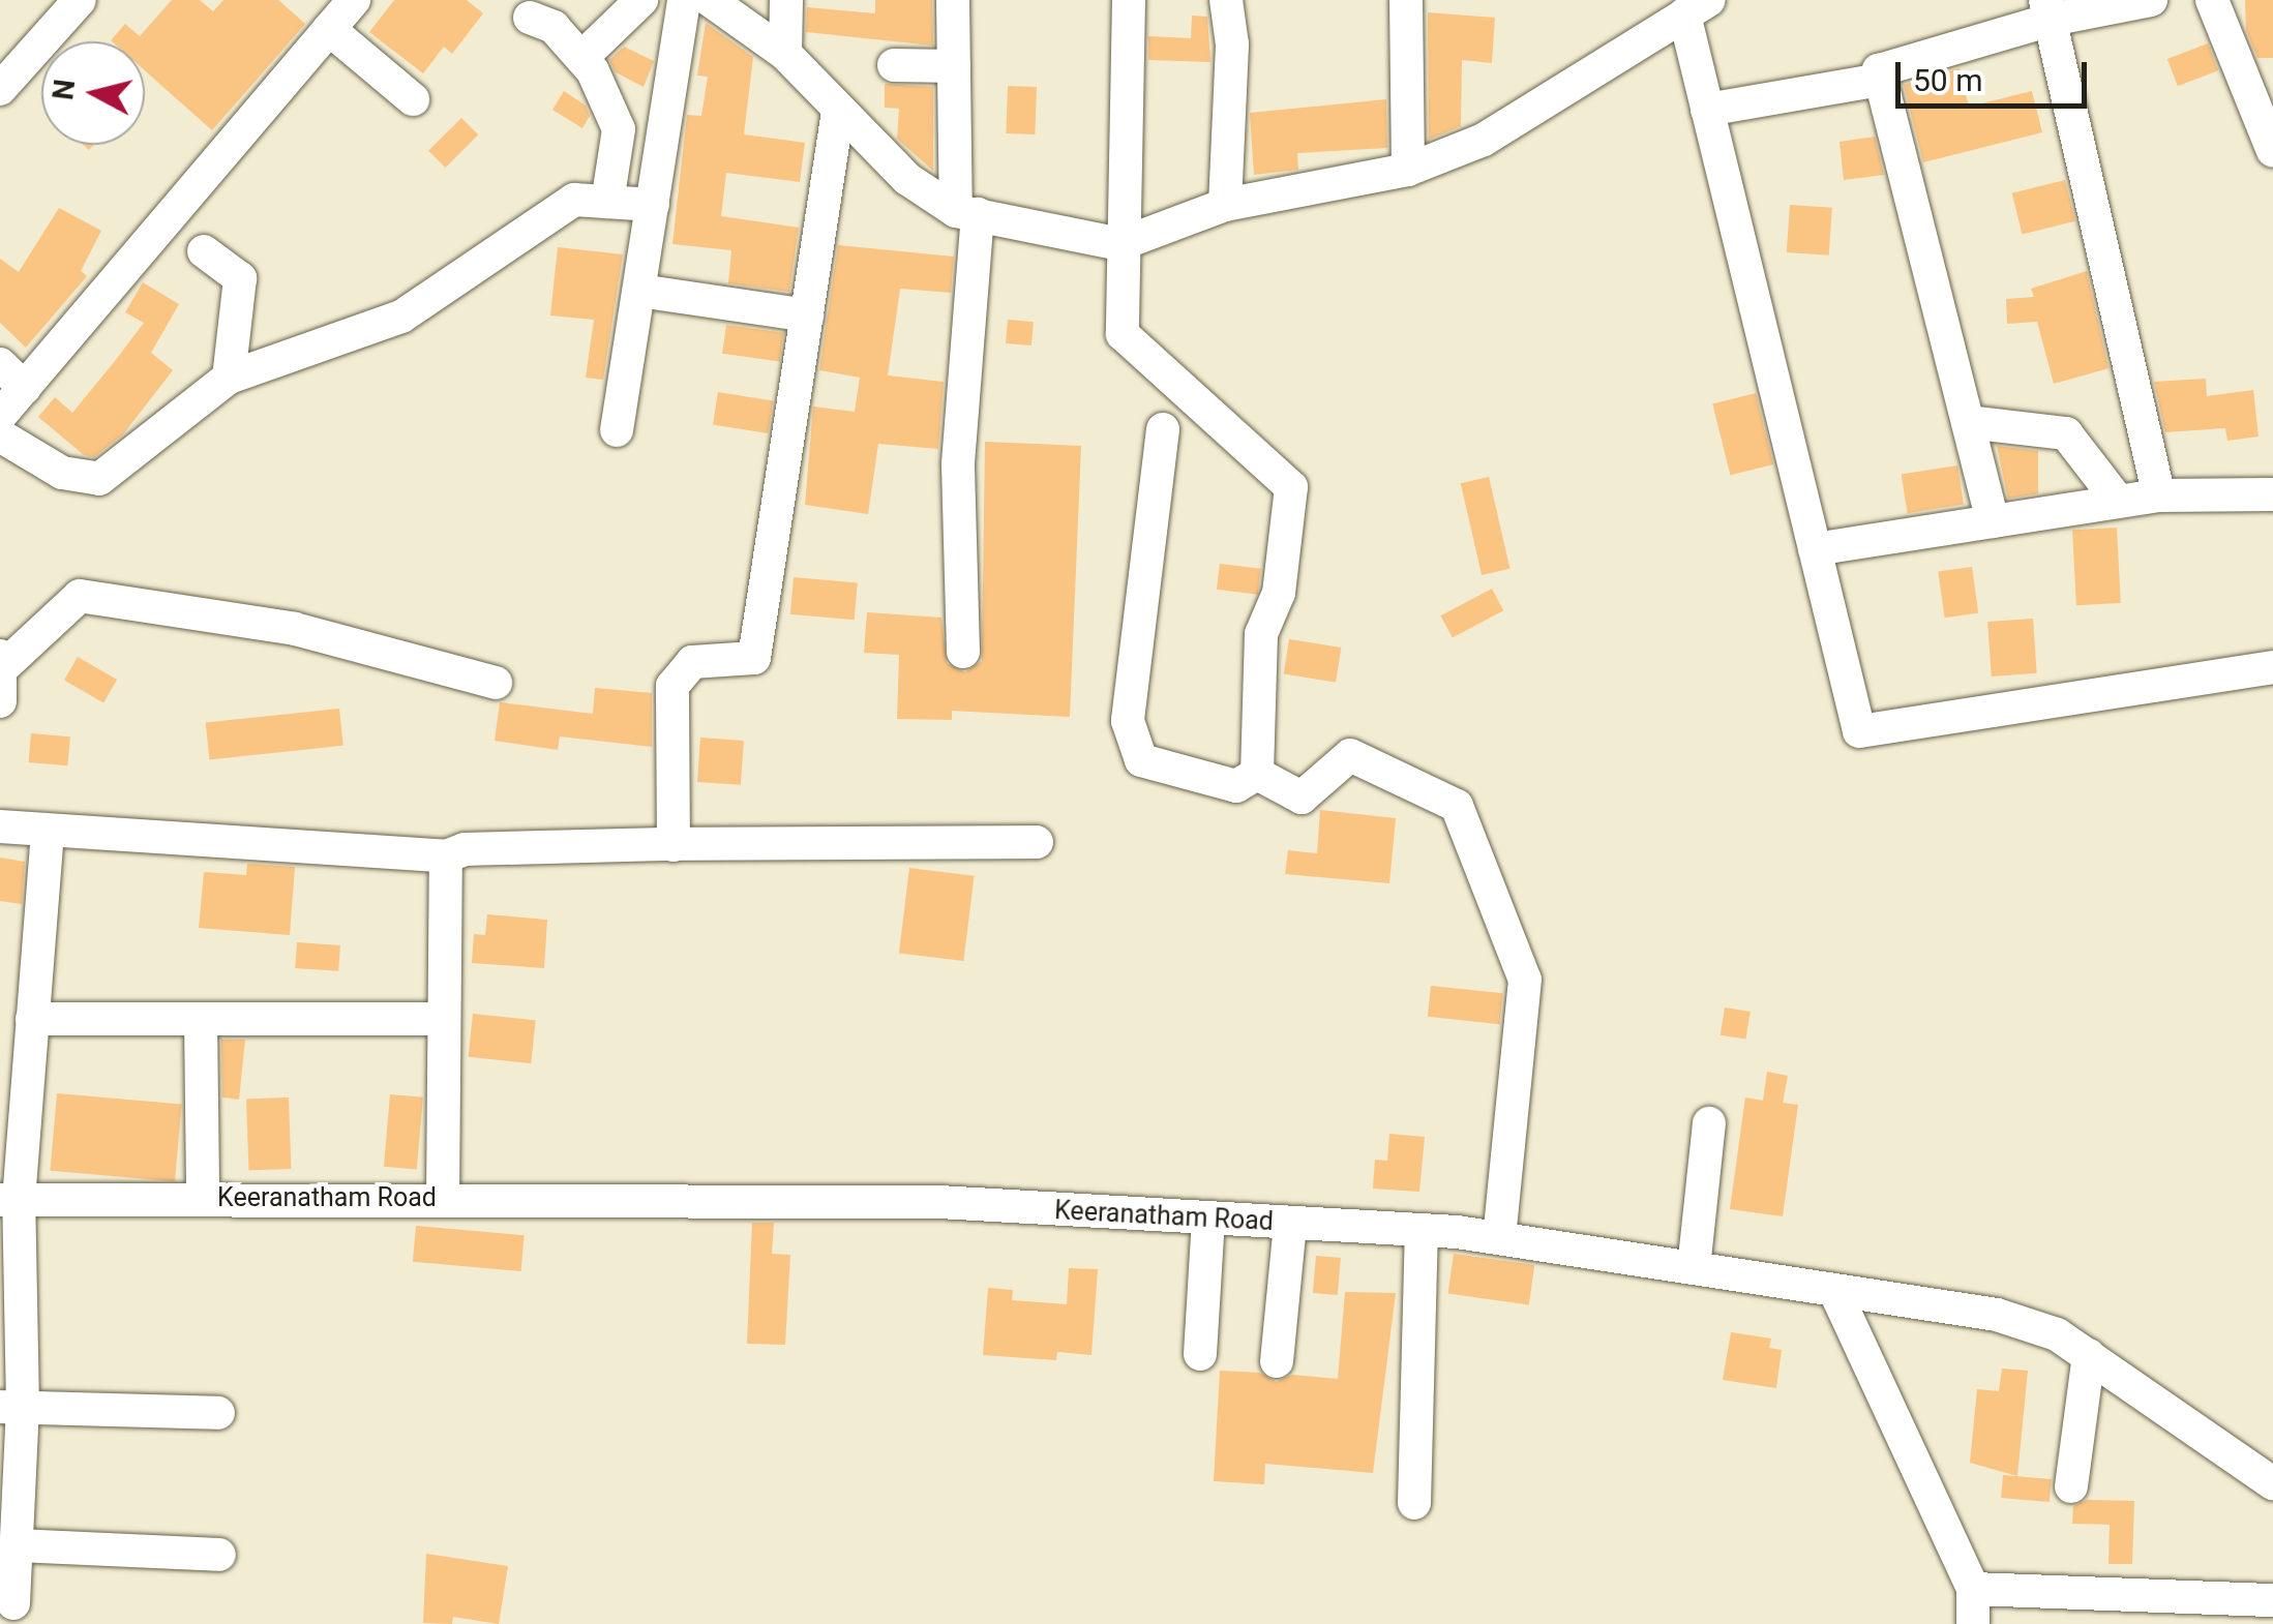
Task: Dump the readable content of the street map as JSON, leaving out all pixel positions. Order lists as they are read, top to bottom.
{
  "streets": {
    "street": ["Keeranatham Road"]
  },
  "scale_bar": "50 m",
  "north": "left"
}
